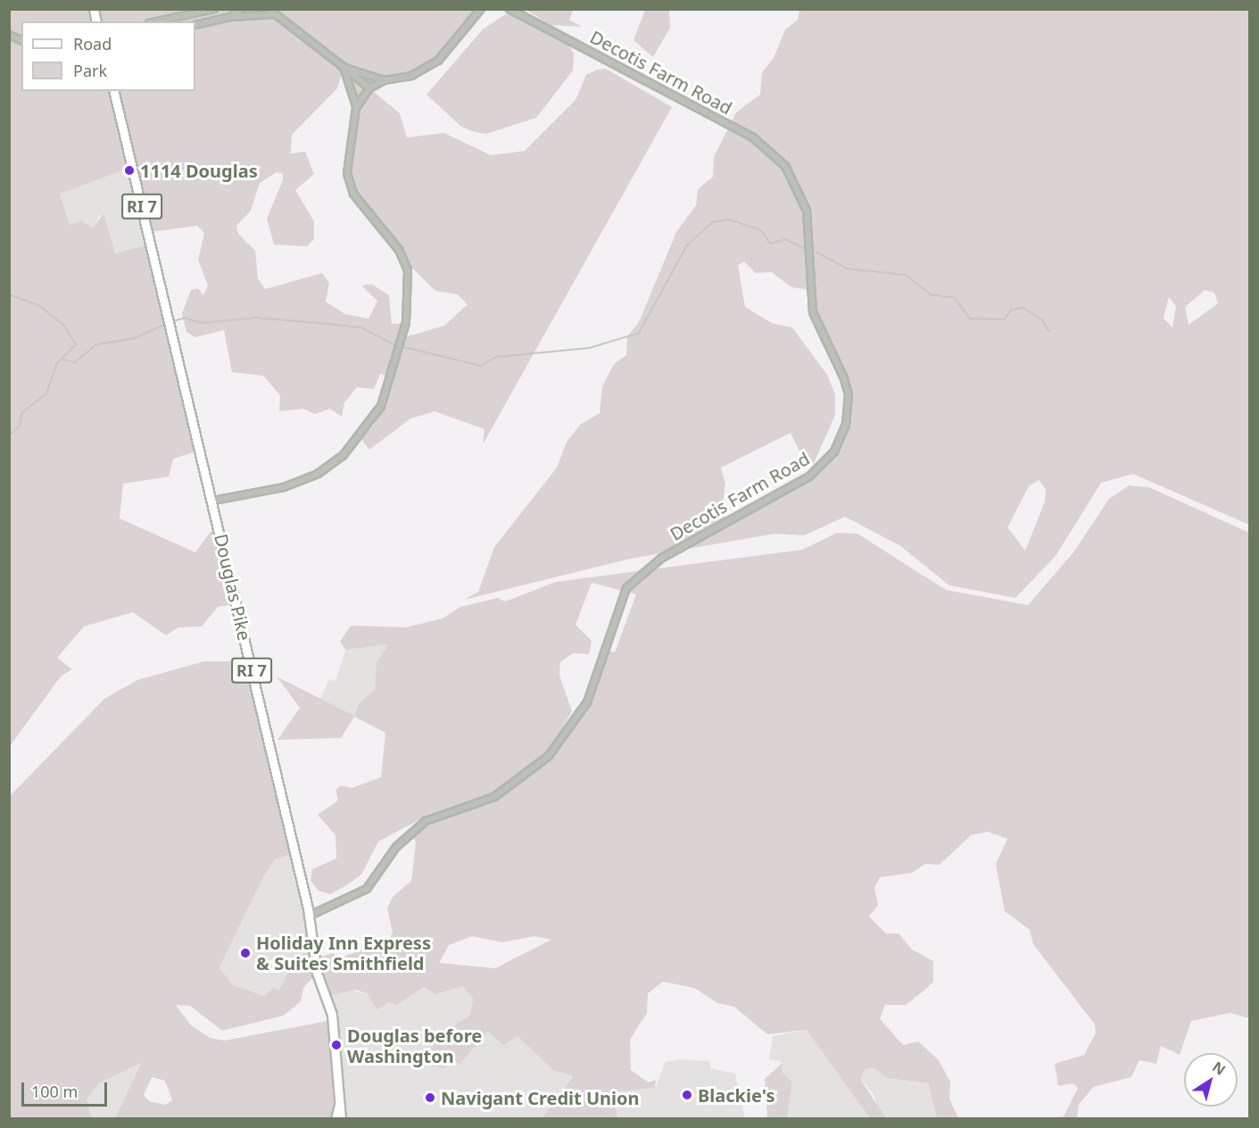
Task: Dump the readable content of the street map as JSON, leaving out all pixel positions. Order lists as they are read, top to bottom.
{
  "streets": {
    "main road": ["RI 7", "Douglas Pike"],
    "street": ["Decotis Farm Road"]
  },
  "crossings": [
    ["Decotis Farm Road", "Douglas Pike"]
  ],
  "places": [
    "1114 Douglas",
    "Holiday Inn Express & Suites Smithfield",
    "Douglas before Washington",
    "Blackie's",
    "Navigant Credit Union"
  ],
  "legend": ["Road", "Park"],
  "scale_bar": "100 m",
  "north": "top right"
}
